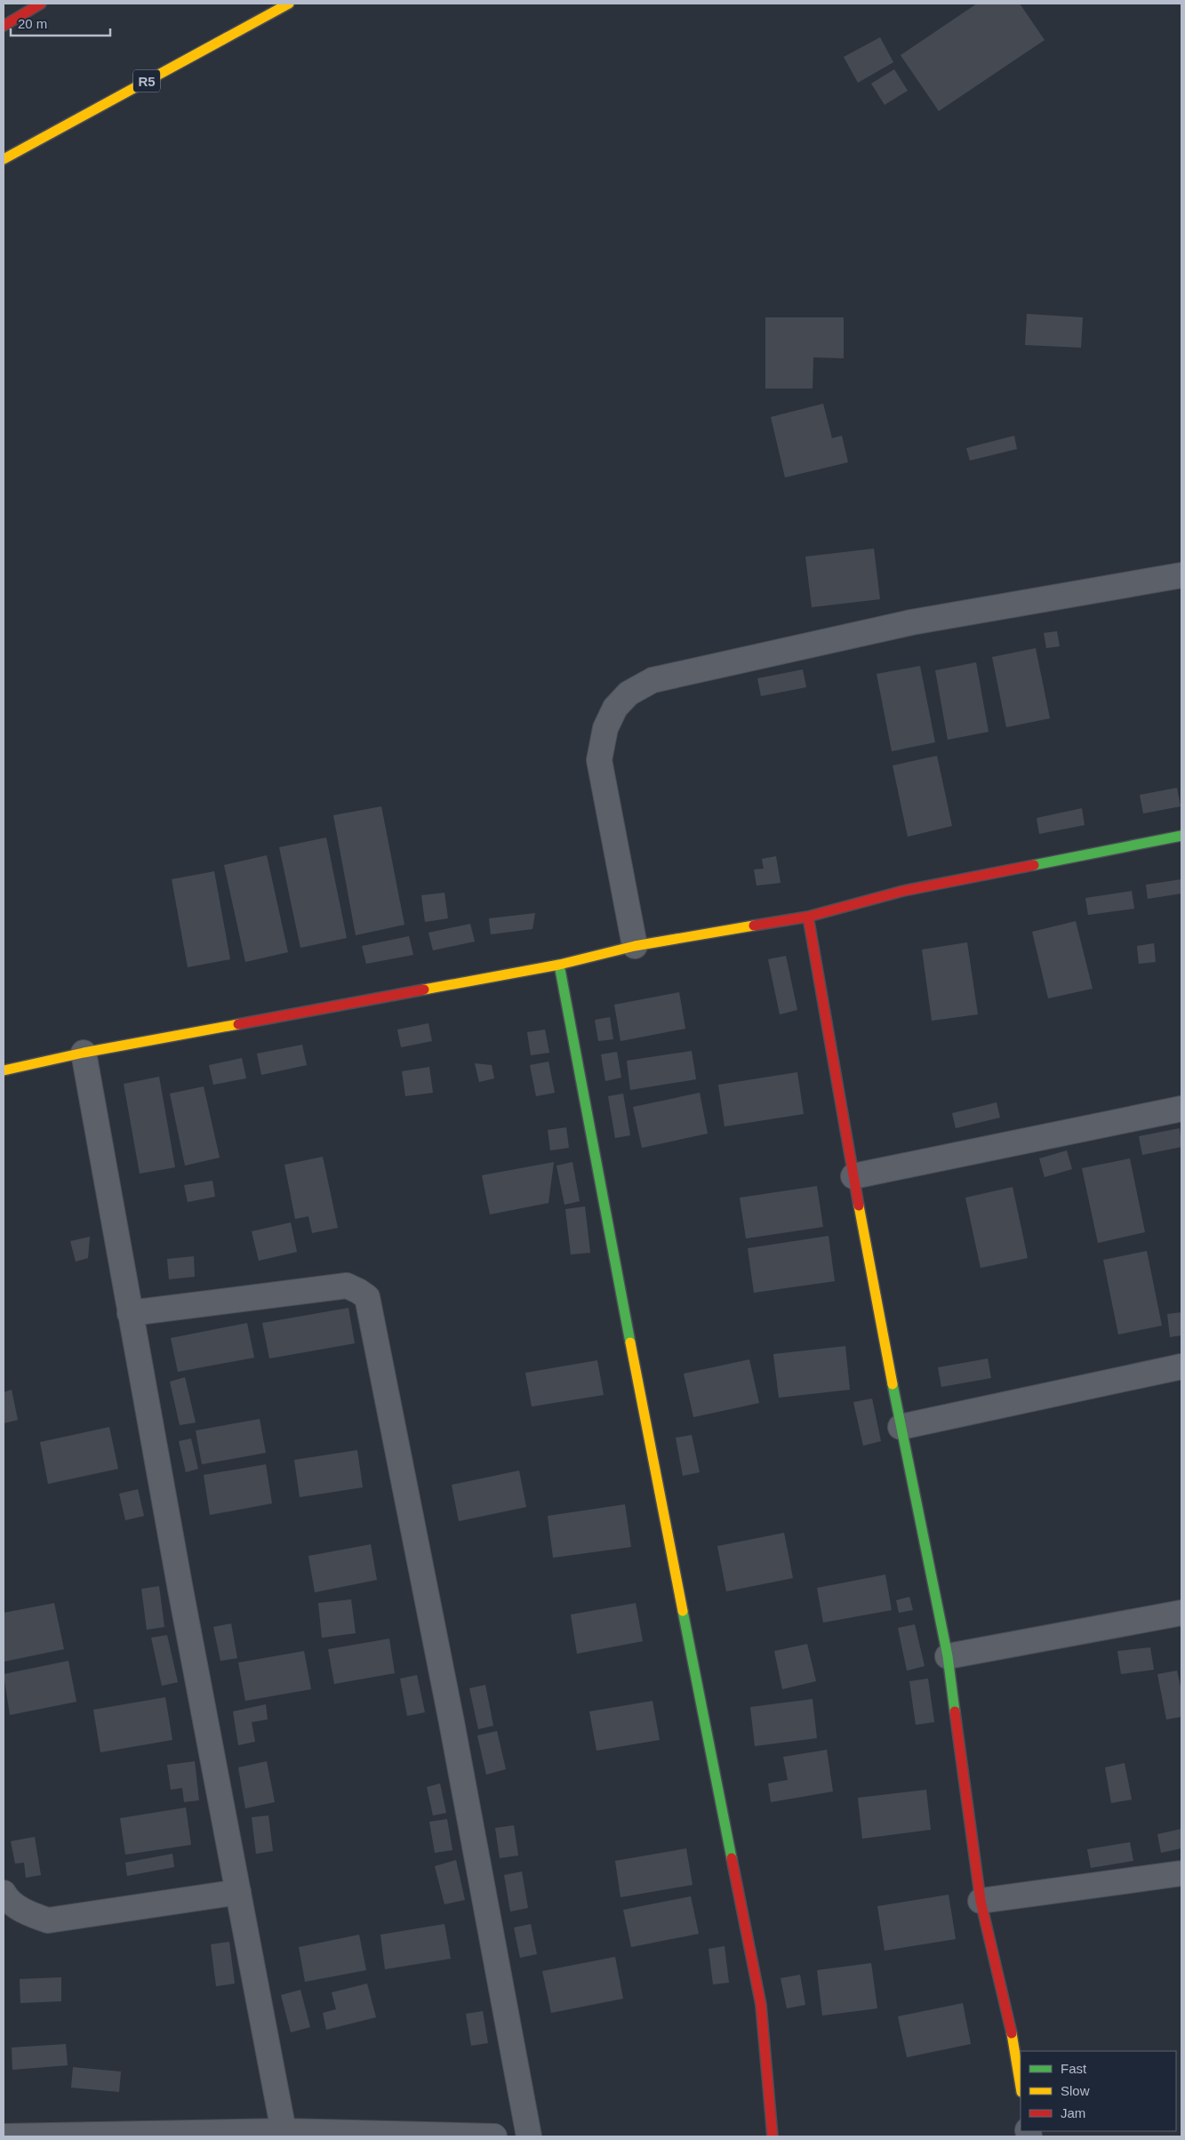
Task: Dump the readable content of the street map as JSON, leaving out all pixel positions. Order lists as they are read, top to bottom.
{
  "streets": {
    "main road": ["R5"]
  },
  "legend": ["Fast", "Slow", "Jam"],
  "scale_bar": "20 m"
}
